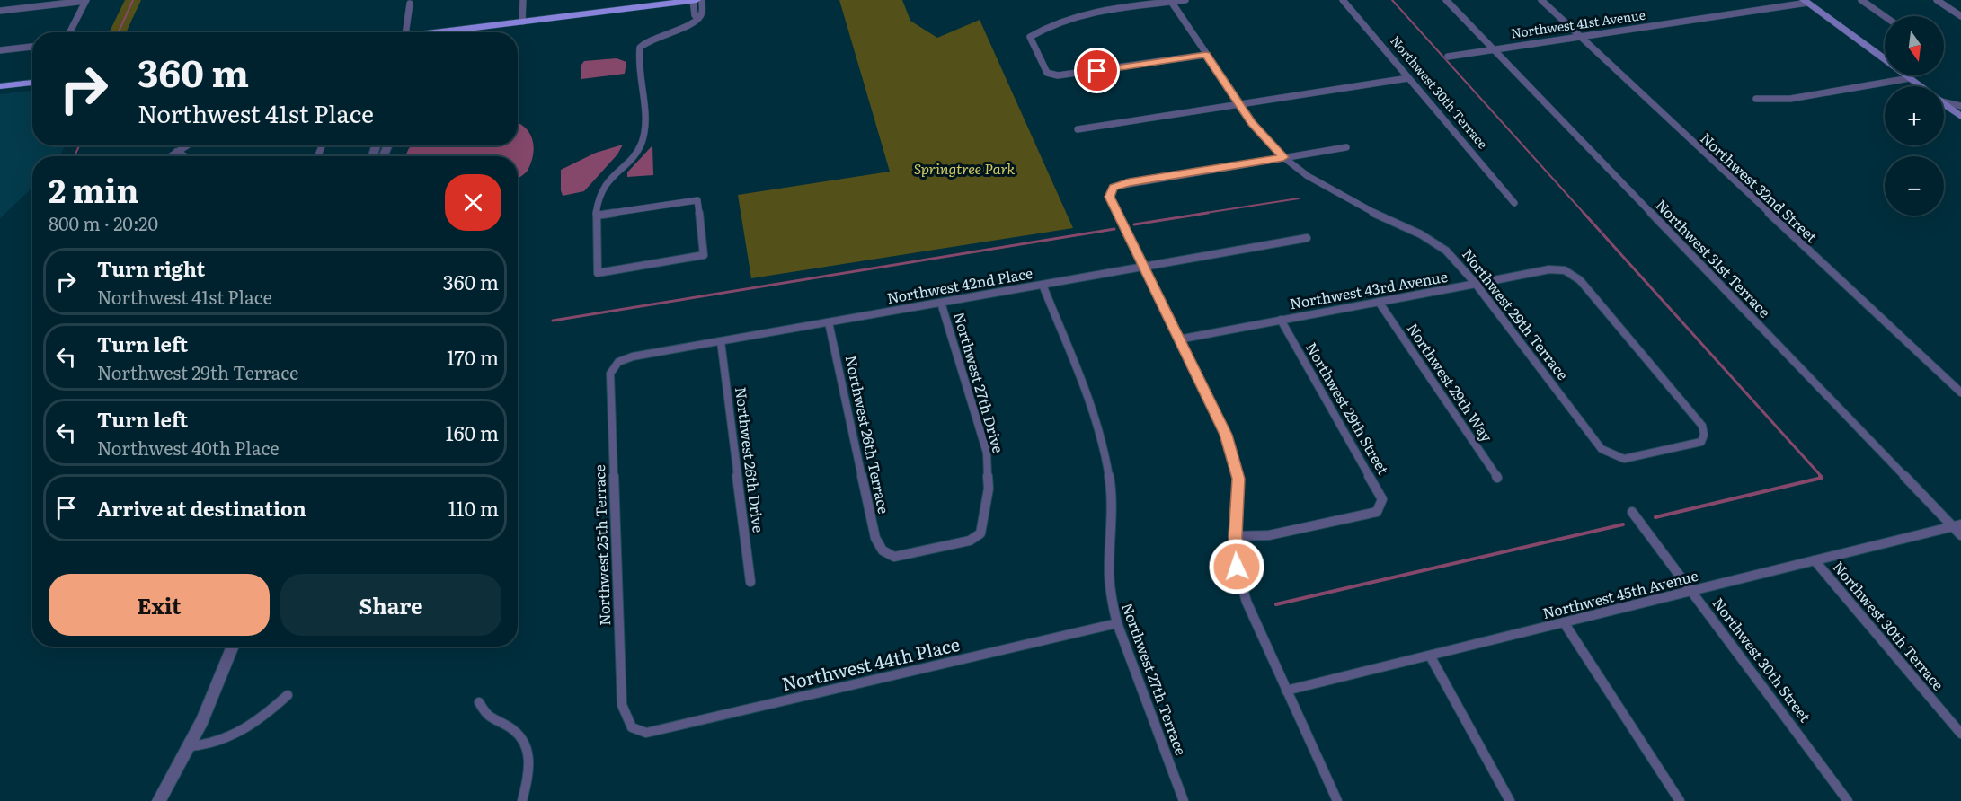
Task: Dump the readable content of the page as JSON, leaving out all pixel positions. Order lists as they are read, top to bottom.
{
  "streets": {
    "street": [
      "Northwest 41st Avenue",
      "Northwest 30th Terrace",
      "Northwest 32nd Street",
      "Northwest 31st Terrace",
      "Northwest 42nd Place",
      "Northwest 43rd Avenue",
      "Northwest 29th Terrace",
      "Northwest 27th Drive",
      "Northwest 29th Way",
      "Northwest 29th Street",
      "Northwest 26th Terrace",
      "Northwest 26th Drive",
      "Northwest 25th Terrace",
      "Northwest 45th Avenue",
      "Northwest 30th Street",
      "Northwest 44th Place",
      "Northwest 27th Terrace"
    ]
  },
  "crossings": [
    ["Northwest 41st Avenue", "Northwest 32nd Street"],
    ["Northwest 41st Avenue", "Northwest 31st Terrace"],
    ["Northwest 30th Terrace", "Northwest 45th Avenue"],
    ["Northwest 31st Terrace", "Northwest 45th Avenue"],
    ["Northwest 42nd Place", "Northwest 27th Drive"],
    ["Northwest 42nd Place", "Northwest 26th Terrace"],
    ["Northwest 42nd Place", "Northwest 26th Drive"],
    ["Northwest 42nd Place", "Northwest 25th Terrace"],
    ["Northwest 42nd Place", "Northwest 27th Terrace"],
    ["Northwest 43rd Avenue", "Northwest 29th Terrace"],
    ["Northwest 43rd Avenue", "Northwest 29th Way"],
    ["Northwest 43rd Avenue", "Northwest 29th Street"],
    ["Northwest 27th Drive", "Northwest 26th Terrace"],
    ["Northwest 25th Terrace", "Northwest 44th Place"],
    ["Northwest 45th Avenue", "Northwest 30th Street"],
    ["Northwest 44th Place", "Northwest 27th Terrace"]
  ],
  "parks": ["Springtree Park"],
  "north": "bottom",
  "page": {
    "map_buttons": ["+", "−"],
    "turn": ["360 m", "Northwest 41st Place"],
    "heading": ["2 min", "800 m · 20:20"],
    "list": [
      {
        "name": "Turn right",
        "note": "Northwest 41st Place",
        "value": "360 m"
      },
      {
        "name": "Turn left",
        "note": "Northwest 29th Terrace",
        "value": "170 m"
      },
      {
        "name": "Turn left",
        "note": "Northwest 40th Place",
        "value": "160 m"
      },
      {
        "name": "Arrive at destination",
        "value": "110 m"
      }
    ],
    "buttons": ["Exit", "Share"]
  }
}
